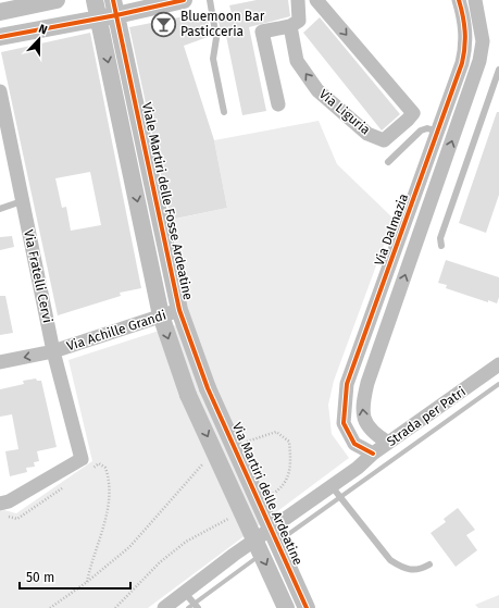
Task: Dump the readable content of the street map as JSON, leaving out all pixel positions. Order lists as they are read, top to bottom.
{
  "streets": {
    "street": [
      "Via Liguria",
      "Viale Martiri delle Fosse Ardeatine",
      "Via Dalmazia",
      "Via Fratelli Cervi",
      "Via Achille Grandi",
      "Strada per Patri",
      "Via Martiri delle Ardeatine"
    ]
  },
  "crossings": [
    ["Viale Martiri delle Fosse Ardeatine", "Via Achille Grandi"],
    ["Viale Martiri delle Fosse Ardeatine", "Via Martiri delle Ardeatine"],
    ["Via Dalmazia", "Strada per Patri"],
    ["Via Fratelli Cervi", "Via Achille Grandi"]
  ],
  "places": {
    "bar": ["Bluemoon Bar Pasticceria"]
  },
  "scale_bar": "50 m",
  "north": "top"
}
